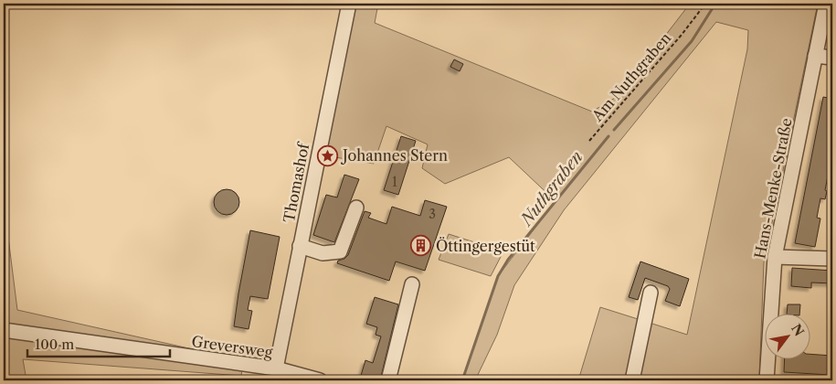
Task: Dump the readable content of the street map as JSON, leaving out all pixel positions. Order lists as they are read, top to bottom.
{
  "streets": {
    "street": ["Thomashof", "Hans-Menke-Straße", "Greversweg"],
    "path": ["Am Nuthgraben"]
  },
  "crossings": [
    ["Thomashof", "Greversweg"]
  ],
  "water": ["Nuthgraben"],
  "places": {
    "place": ["Johannes Stern"],
    "building": ["Öttingergestüt"]
  },
  "house_numbers": ["1", "3"],
  "scale_bar": "100 m",
  "north": "top right"
}
